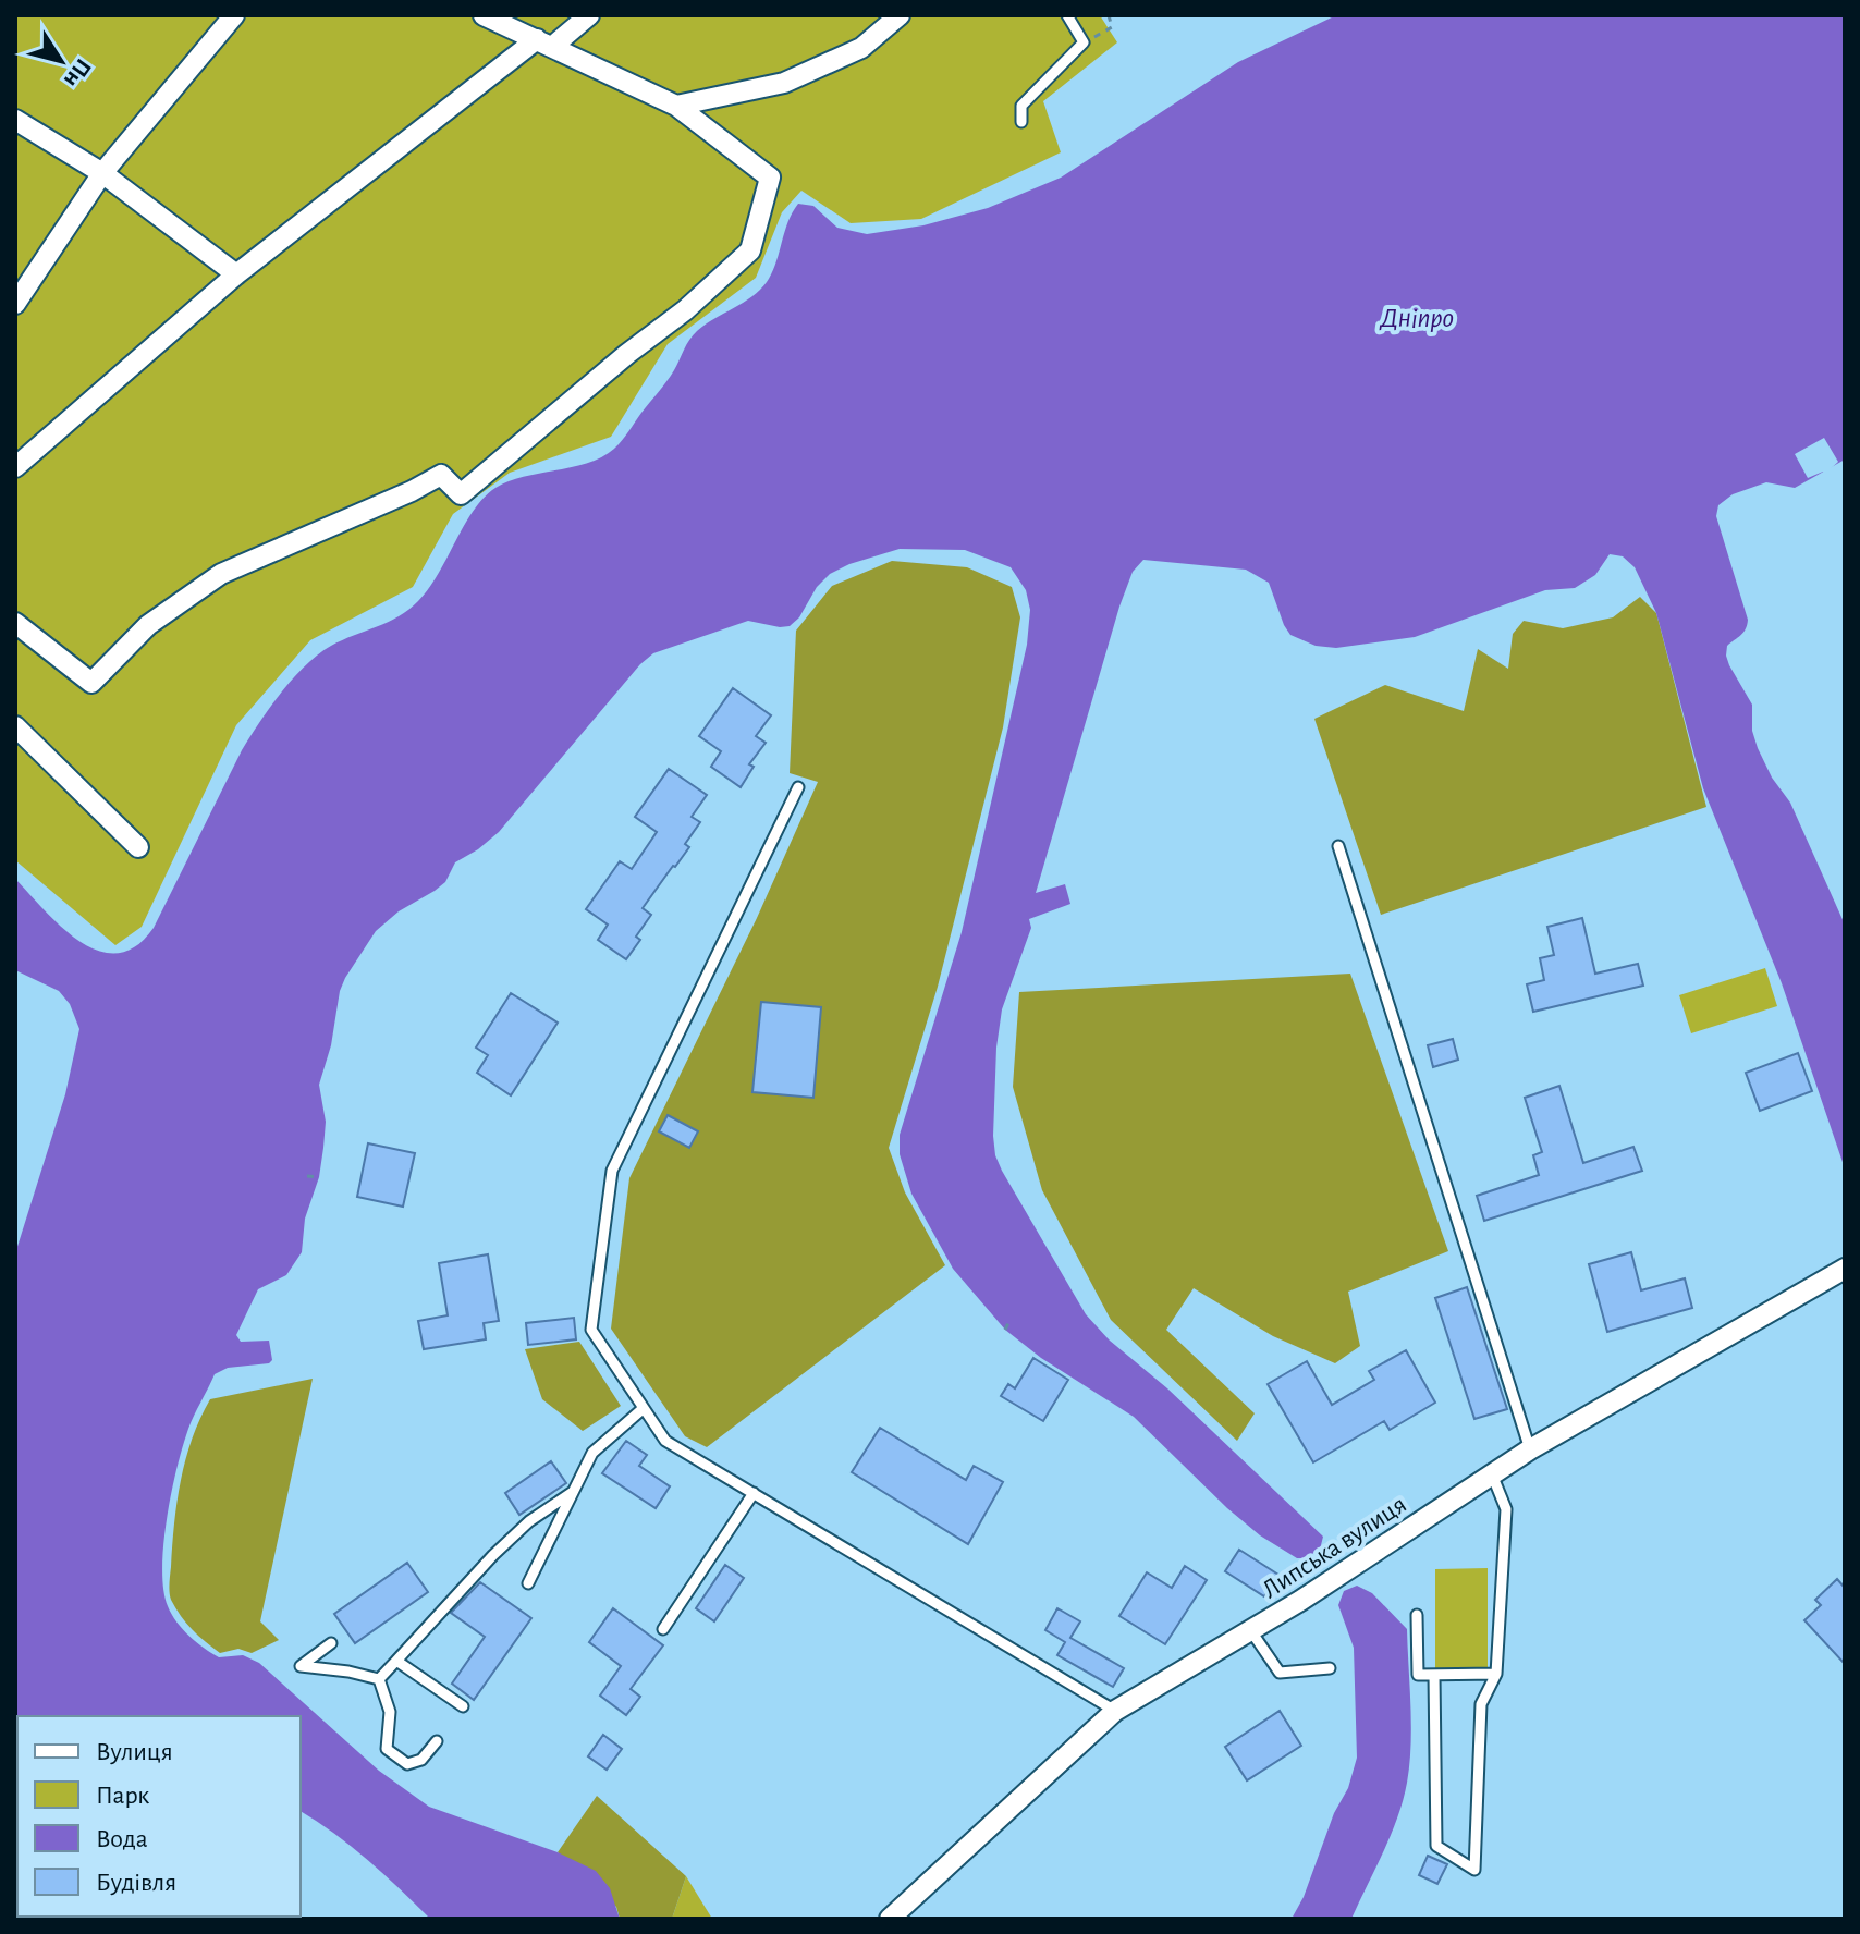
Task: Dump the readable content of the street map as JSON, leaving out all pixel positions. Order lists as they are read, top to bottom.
{
  "streets": {
    "street": ["Липська вулиця"]
  },
  "water": ["Дніпро"],
  "legend": [
    "Вулиця",
    "Парк",
    "Вода",
    "Будівля"
  ],
  "north": "bottom right"
}
